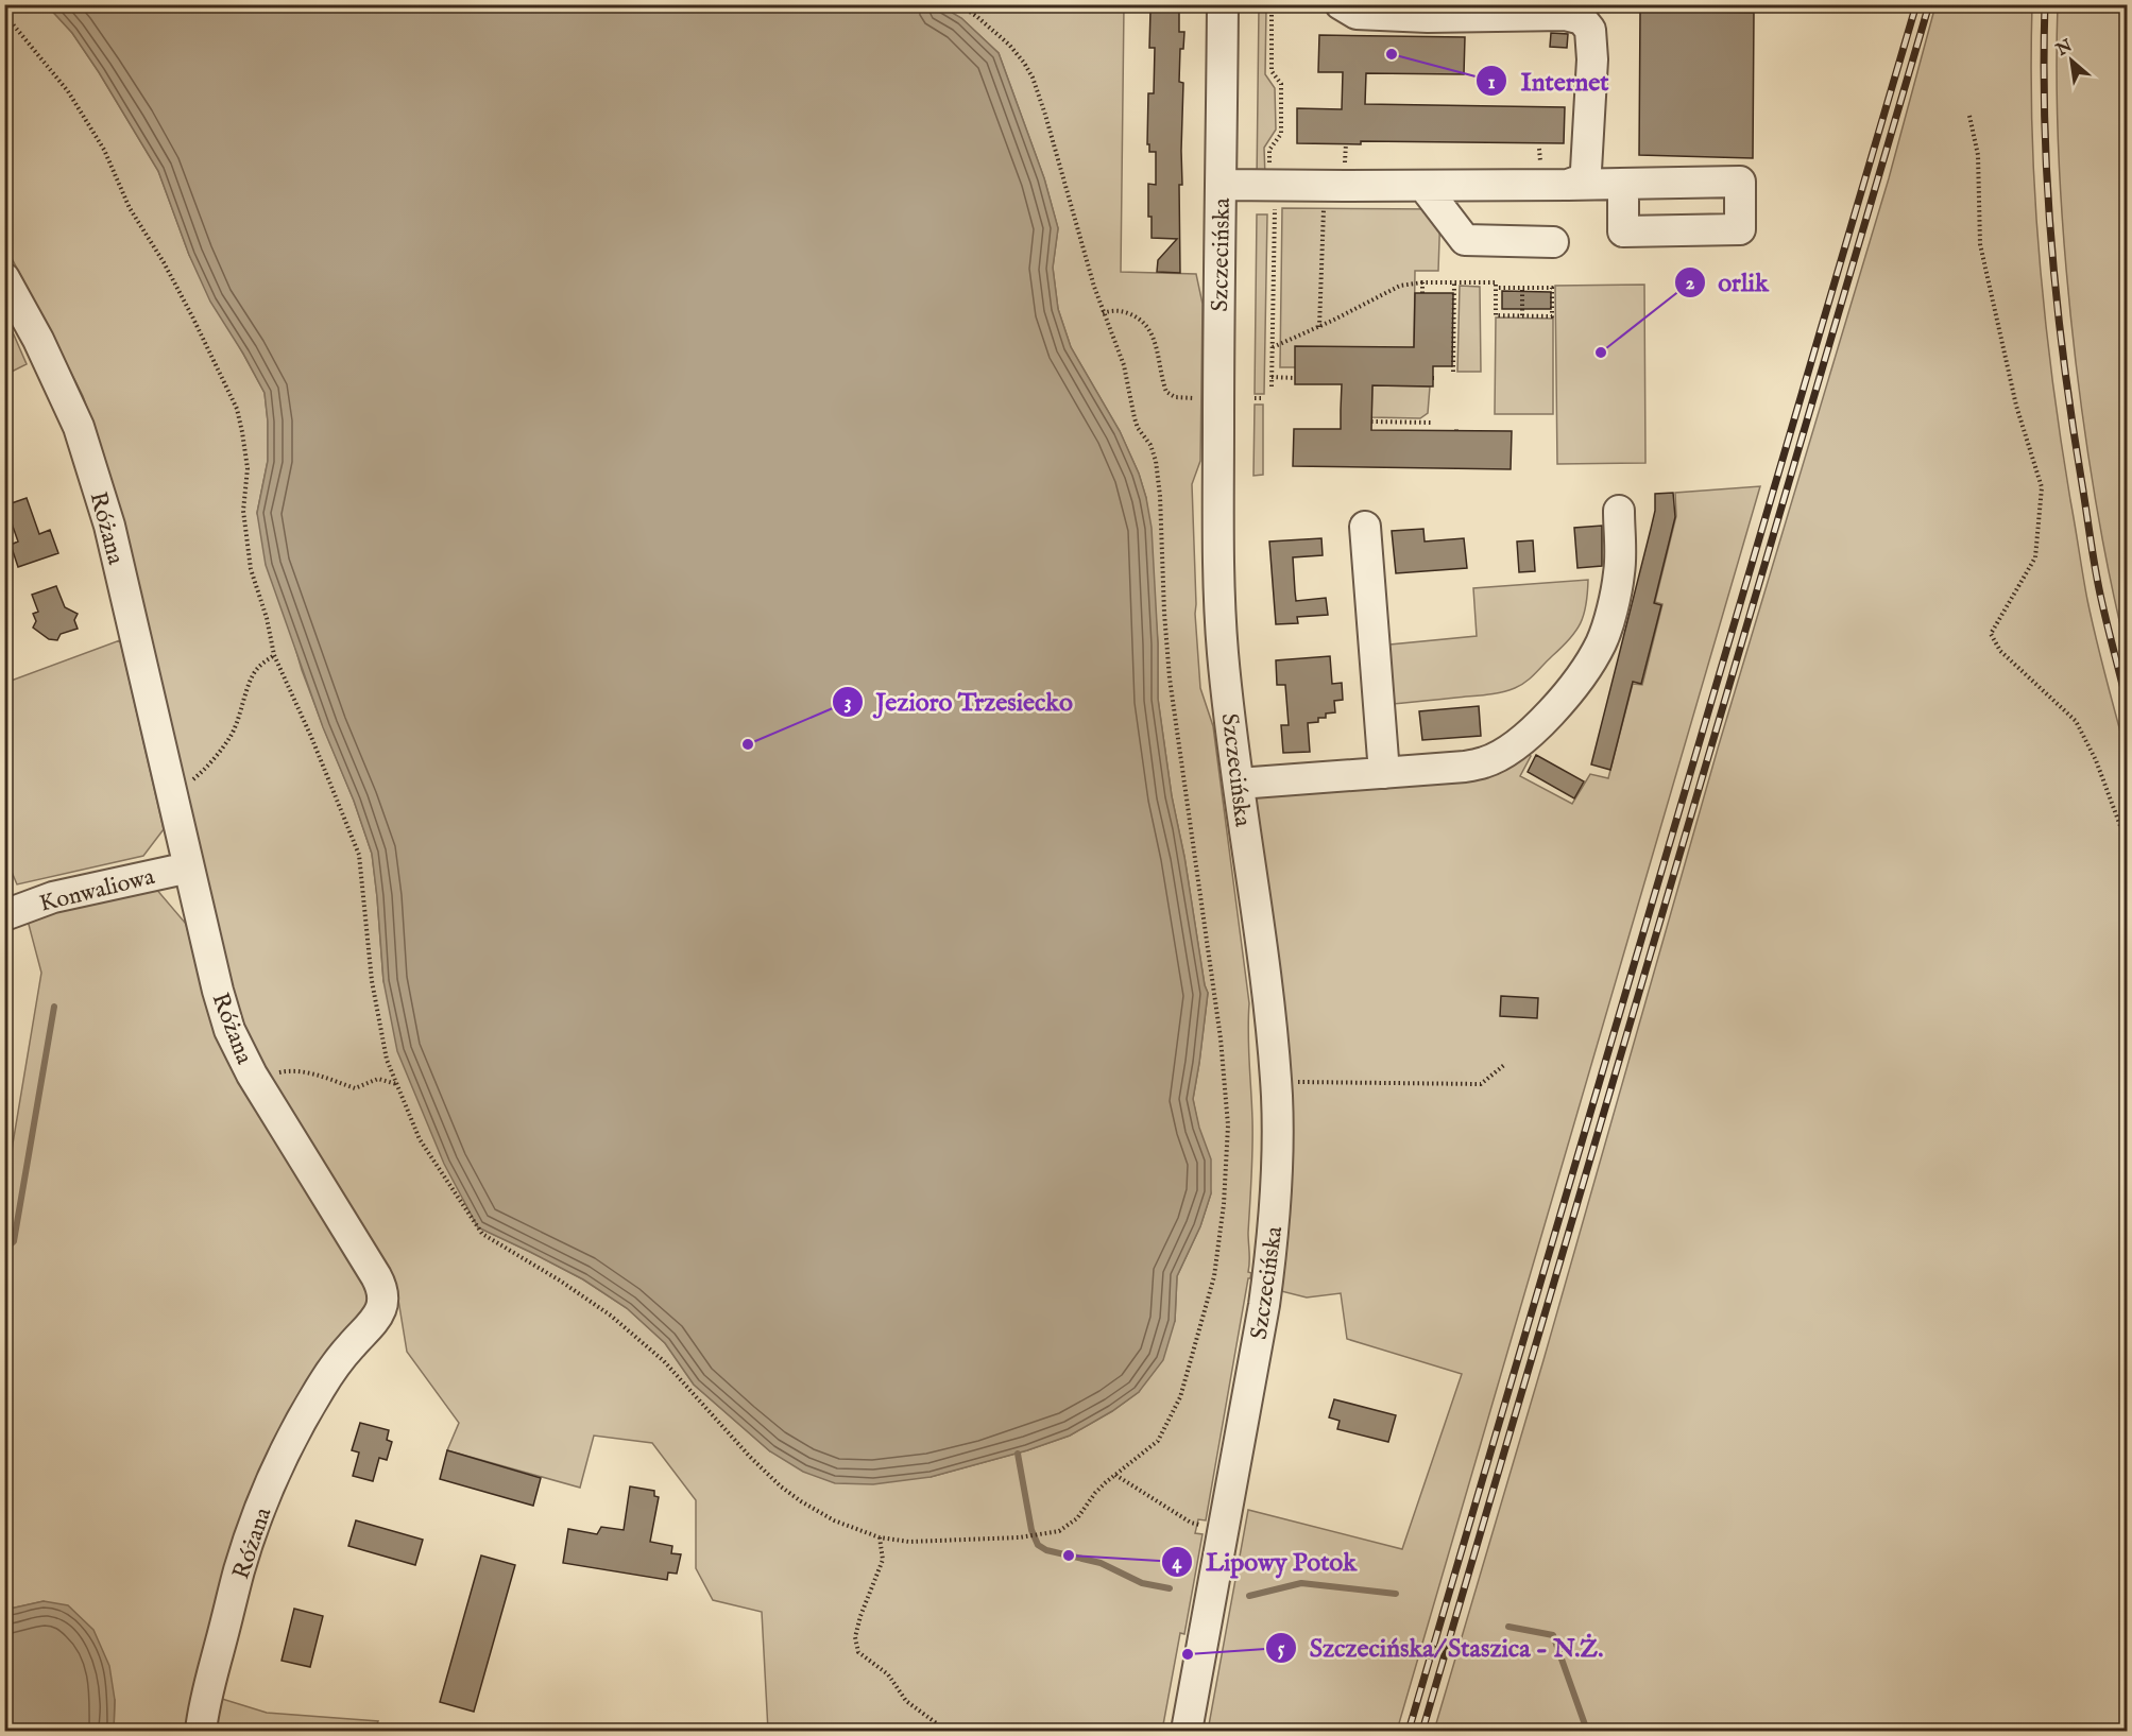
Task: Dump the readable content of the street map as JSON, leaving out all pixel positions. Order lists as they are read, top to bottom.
{
  "streets": {
    "street": ["Szczecińska", "Różana", "Konwaliowa"]
  },
  "crossings": [
    ["Różana", "Konwaliowa"]
  ],
  "places": [
    "Internet",
    "orlik",
    "Jezioro Trzesiecko",
    "Lipowy Potok",
    "Szczecińska/ Staszica - N.Ż."
  ],
  "north": "top left"
}
